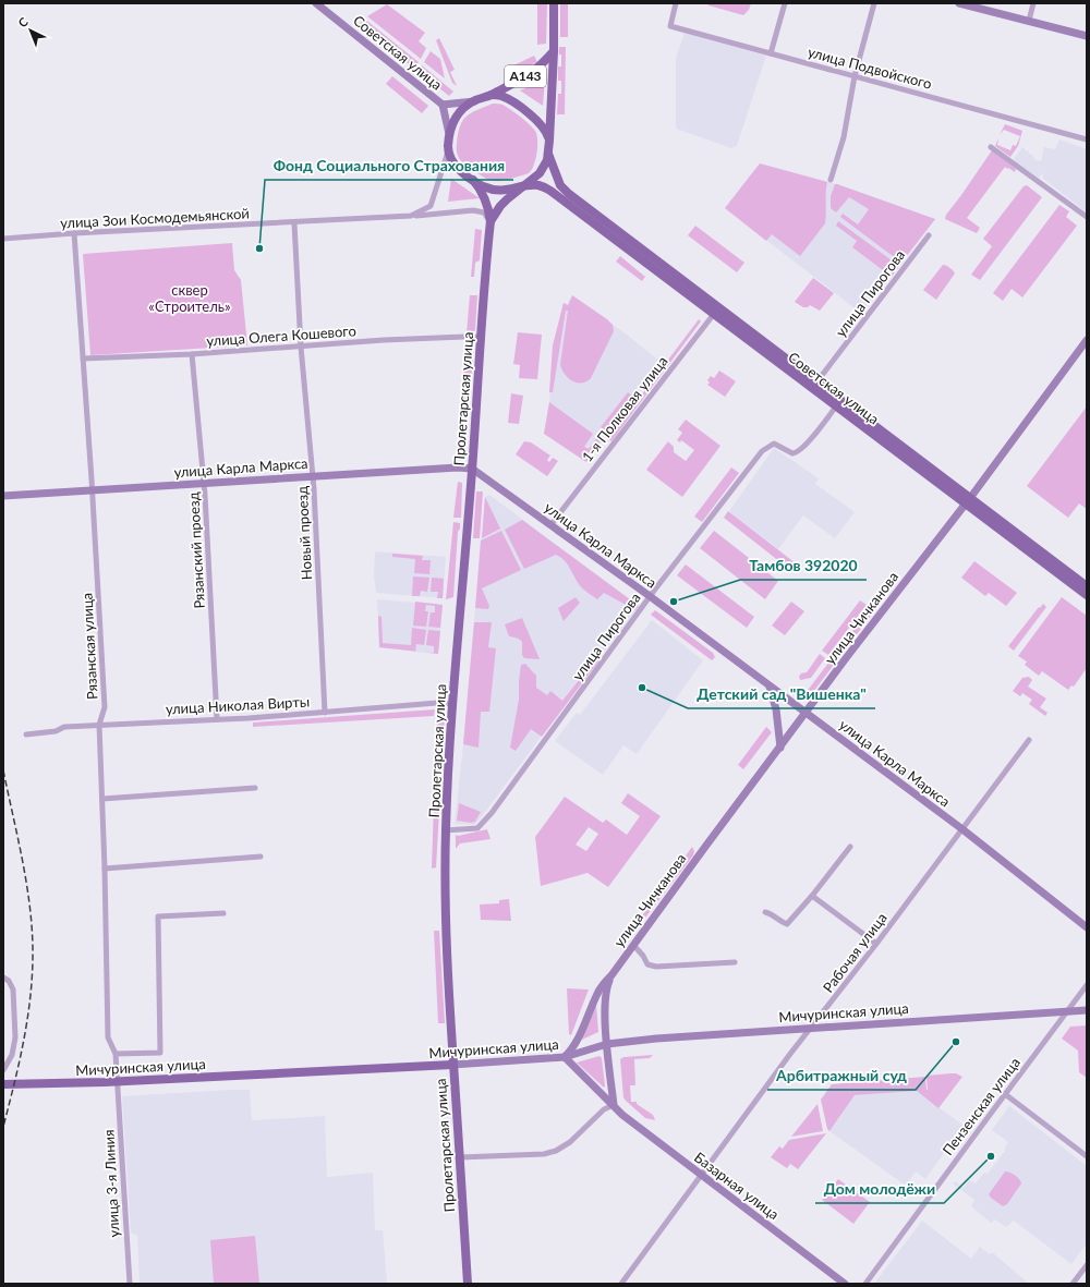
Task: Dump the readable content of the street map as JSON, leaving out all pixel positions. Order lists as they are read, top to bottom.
{
  "streets": {
    "main road": [
      "Советская улица",
      "А143",
      "Пролетарская улица",
      "улица Карла Маркса",
      "улица Чичканова",
      "Мичуринская улица",
      "Базарная улица"
    ],
    "street": [
      "улица Подвойского",
      "улица Зои Космодемьянской",
      "улица Пирогова",
      "улица Олега Кошевого",
      "1-я Полковая улица",
      "Новый проезд",
      "Рязанский проезд",
      "Рязанская улица",
      "улица Николая Вирты",
      "Рабочая улица",
      "Пензенская улица",
      "улица 3-я Линия"
    ]
  },
  "crossings": [
    ["Советская улица", "А143"],
    ["Советская улица", "улица Зои Космодемьянской"],
    ["Советская улица", "улица Пирогова"],
    ["Советская улица", "1-я Полковая улица"],
    ["Советская улица", "улица Чичканова"],
    ["А143", "улица Зои Космодемьянской"],
    ["улица Зои Космодемьянской", "Новый проезд"],
    ["улица Зои Космодемьянской", "Рязанская улица"],
    ["улица Пирогова", "Пролетарская улица"],
    ["улица Пирогова", "улица Карла Маркса"],
    ["улица Олега Кошевого", "Пролетарская улица"],
    ["улица Олега Кошевого", "Новый проезд"],
    ["улица Олега Кошевого", "Рязанский проезд"],
    ["улица Олега Кошевого", "Рязанская улица"],
    ["Пролетарская улица", "улица Карла Маркса"],
    ["Пролетарская улица", "улица Николая Вирты"],
    ["Пролетарская улица", "Мичуринская улица"],
    ["1-я Полковая улица", "улица Карла Маркса"],
    ["улица Карла Маркса", "Новый проезд"],
    ["улица Карла Маркса", "Рязанский проезд"],
    ["улица Карла Маркса", "улица Чичканова"],
    ["улица Карла Маркса", "Рязанская улица"],
    ["улица Карла Маркса", "Рабочая улица"],
    ["Новый проезд", "улица Николая Вирты"],
    ["Рязанский проезд", "улица Николая Вирты"],
    ["Рязанская улица", "улица Николая Вирты"],
    ["Рязанская улица", "Мичуринская улица"],
    ["Рязанская улица", "улица 3-я Линия"],
    ["Рабочая улица", "Мичуринская улица"],
    ["Рабочая улица", "Базарная улица"],
    ["Мичуринская улица", "Пензенская улица"],
    ["Мичуринская улица", "улица 3-я Линия"],
    ["Мичуринская улица", "Базарная улица"]
  ],
  "parks": ["сквер «Строитель»"],
  "places": [
    "Фонд Социального Страхования",
    "Тамбов 392020",
    "Детский сад \"Вишенка\"",
    "Арбитражный суд",
    "Дом молодёжи"
  ],
  "north": "top left"
}
